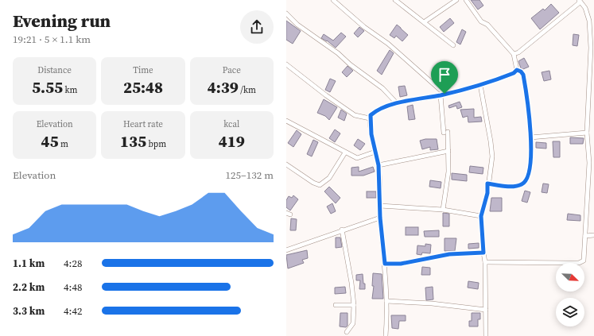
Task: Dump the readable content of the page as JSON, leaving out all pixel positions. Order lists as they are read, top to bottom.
{
  "north": "bottom right",
  "page": {
    "heading": ["Evening run", "19:21 · 5 × 1.1 km"],
    "stats": [
      ["Distance", "5.55 km"],
      ["Time", "25:48"],
      ["Pace", "4:39 /km"],
      ["Elevation", "45 m"],
      ["Heart rate", "135 bpm"],
      ["kcal", "419"]
    ],
    "chart": ["Elevation", "125–132 m"],
    "list": [
      {
        "name": "1.1 km",
        "note": "4:28"
      },
      {
        "name": "2.2 km",
        "note": "4:48"
      },
      {
        "name": "3.3 km",
        "note": "4:42"
      }
    ]
  }
}
